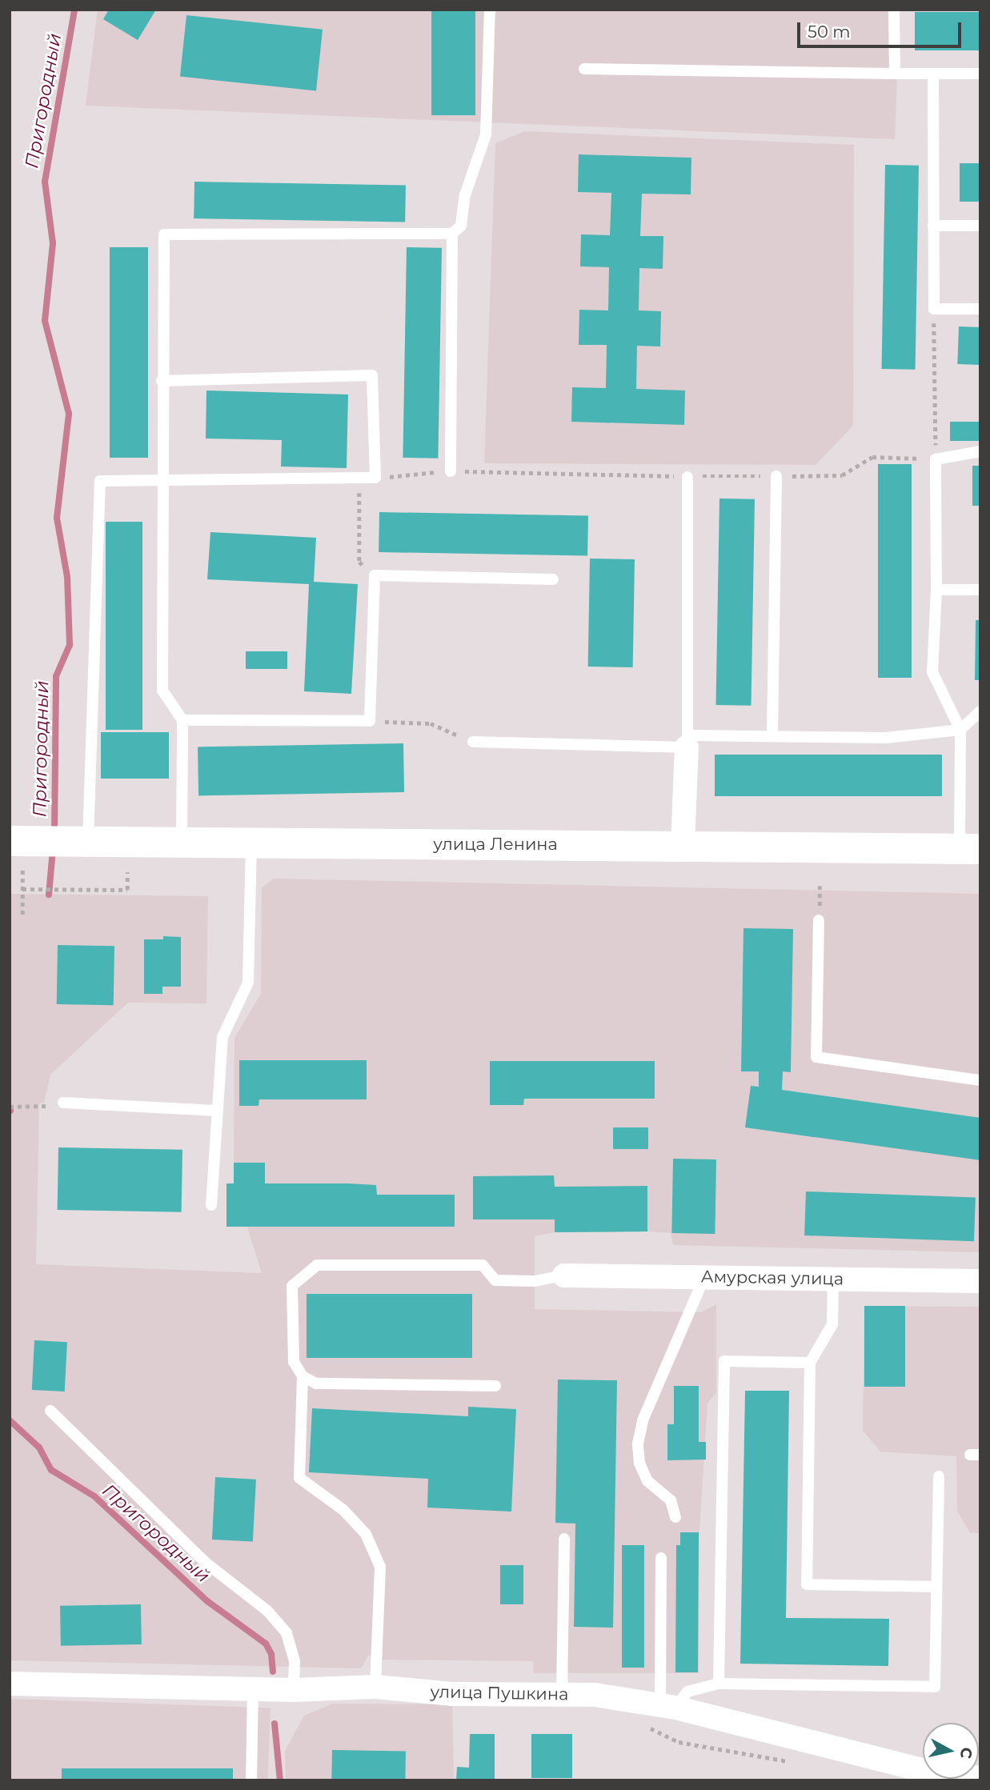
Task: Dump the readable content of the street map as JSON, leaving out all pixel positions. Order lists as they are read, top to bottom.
{
  "streets": {
    "main road": ["улица Ленина"],
    "street": ["Амурская улица", "улица Пушкина"]
  },
  "water": ["Пригородный"],
  "scale_bar": "50 m",
  "north": "right"
}
